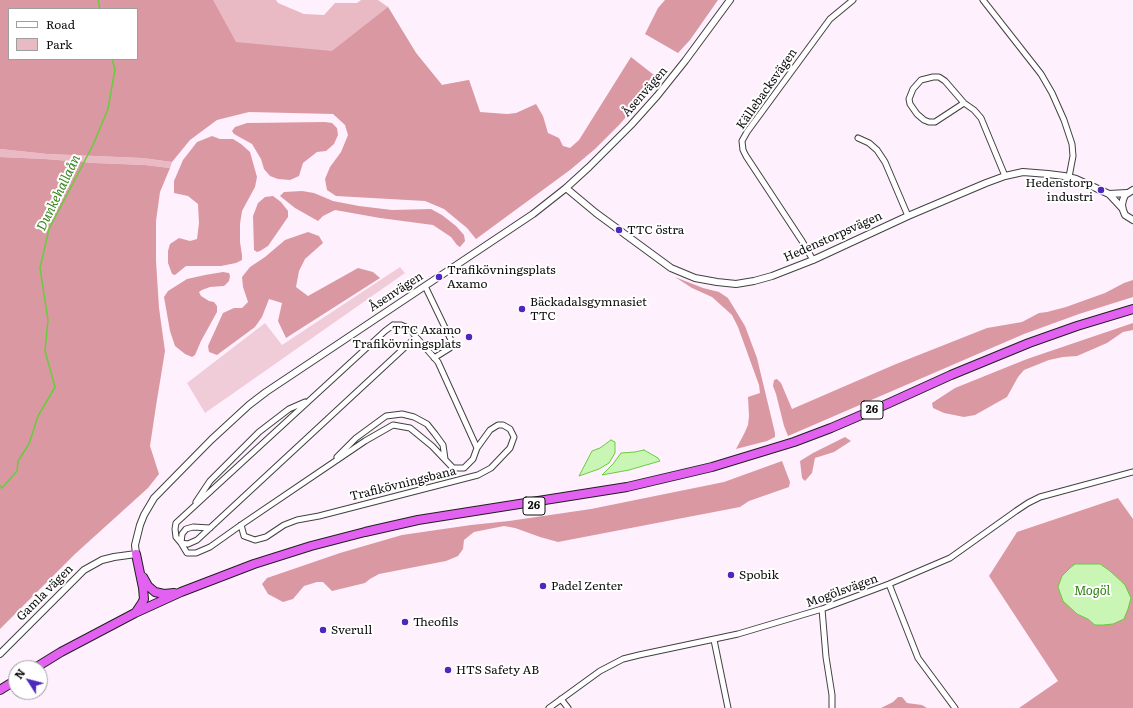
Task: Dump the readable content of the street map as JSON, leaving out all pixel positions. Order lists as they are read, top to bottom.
{
  "streets": {
    "highway": ["26"],
    "street": [
      "Källebacksvägen",
      "Åsenvägen",
      "Hedenstorpsvägen",
      "Trafikövningsbana",
      "Mogölsvägen",
      "Gamla vägen"
    ]
  },
  "crossings": [
    ["Källebacksvägen", "Hedenstorpsvägen"],
    ["Åsenvägen", "Hedenstorpsvägen"],
    ["Åsenvägen", "Gamla vägen"]
  ],
  "water": ["Dunkehallaån", "Mogöl"],
  "places": [
    "Hedenstorp industri",
    "TTC östra",
    "Trafikövningsplats Axamo",
    "Bäckadalsgymnasiet TTC",
    "TTC Axamo Trafikövningsplats",
    "Spobik",
    "Padel Zenter",
    "Theofils",
    "Sverull",
    "HTS Safety AB"
  ],
  "legend": ["Road", "Park"],
  "north": "top left"
}
